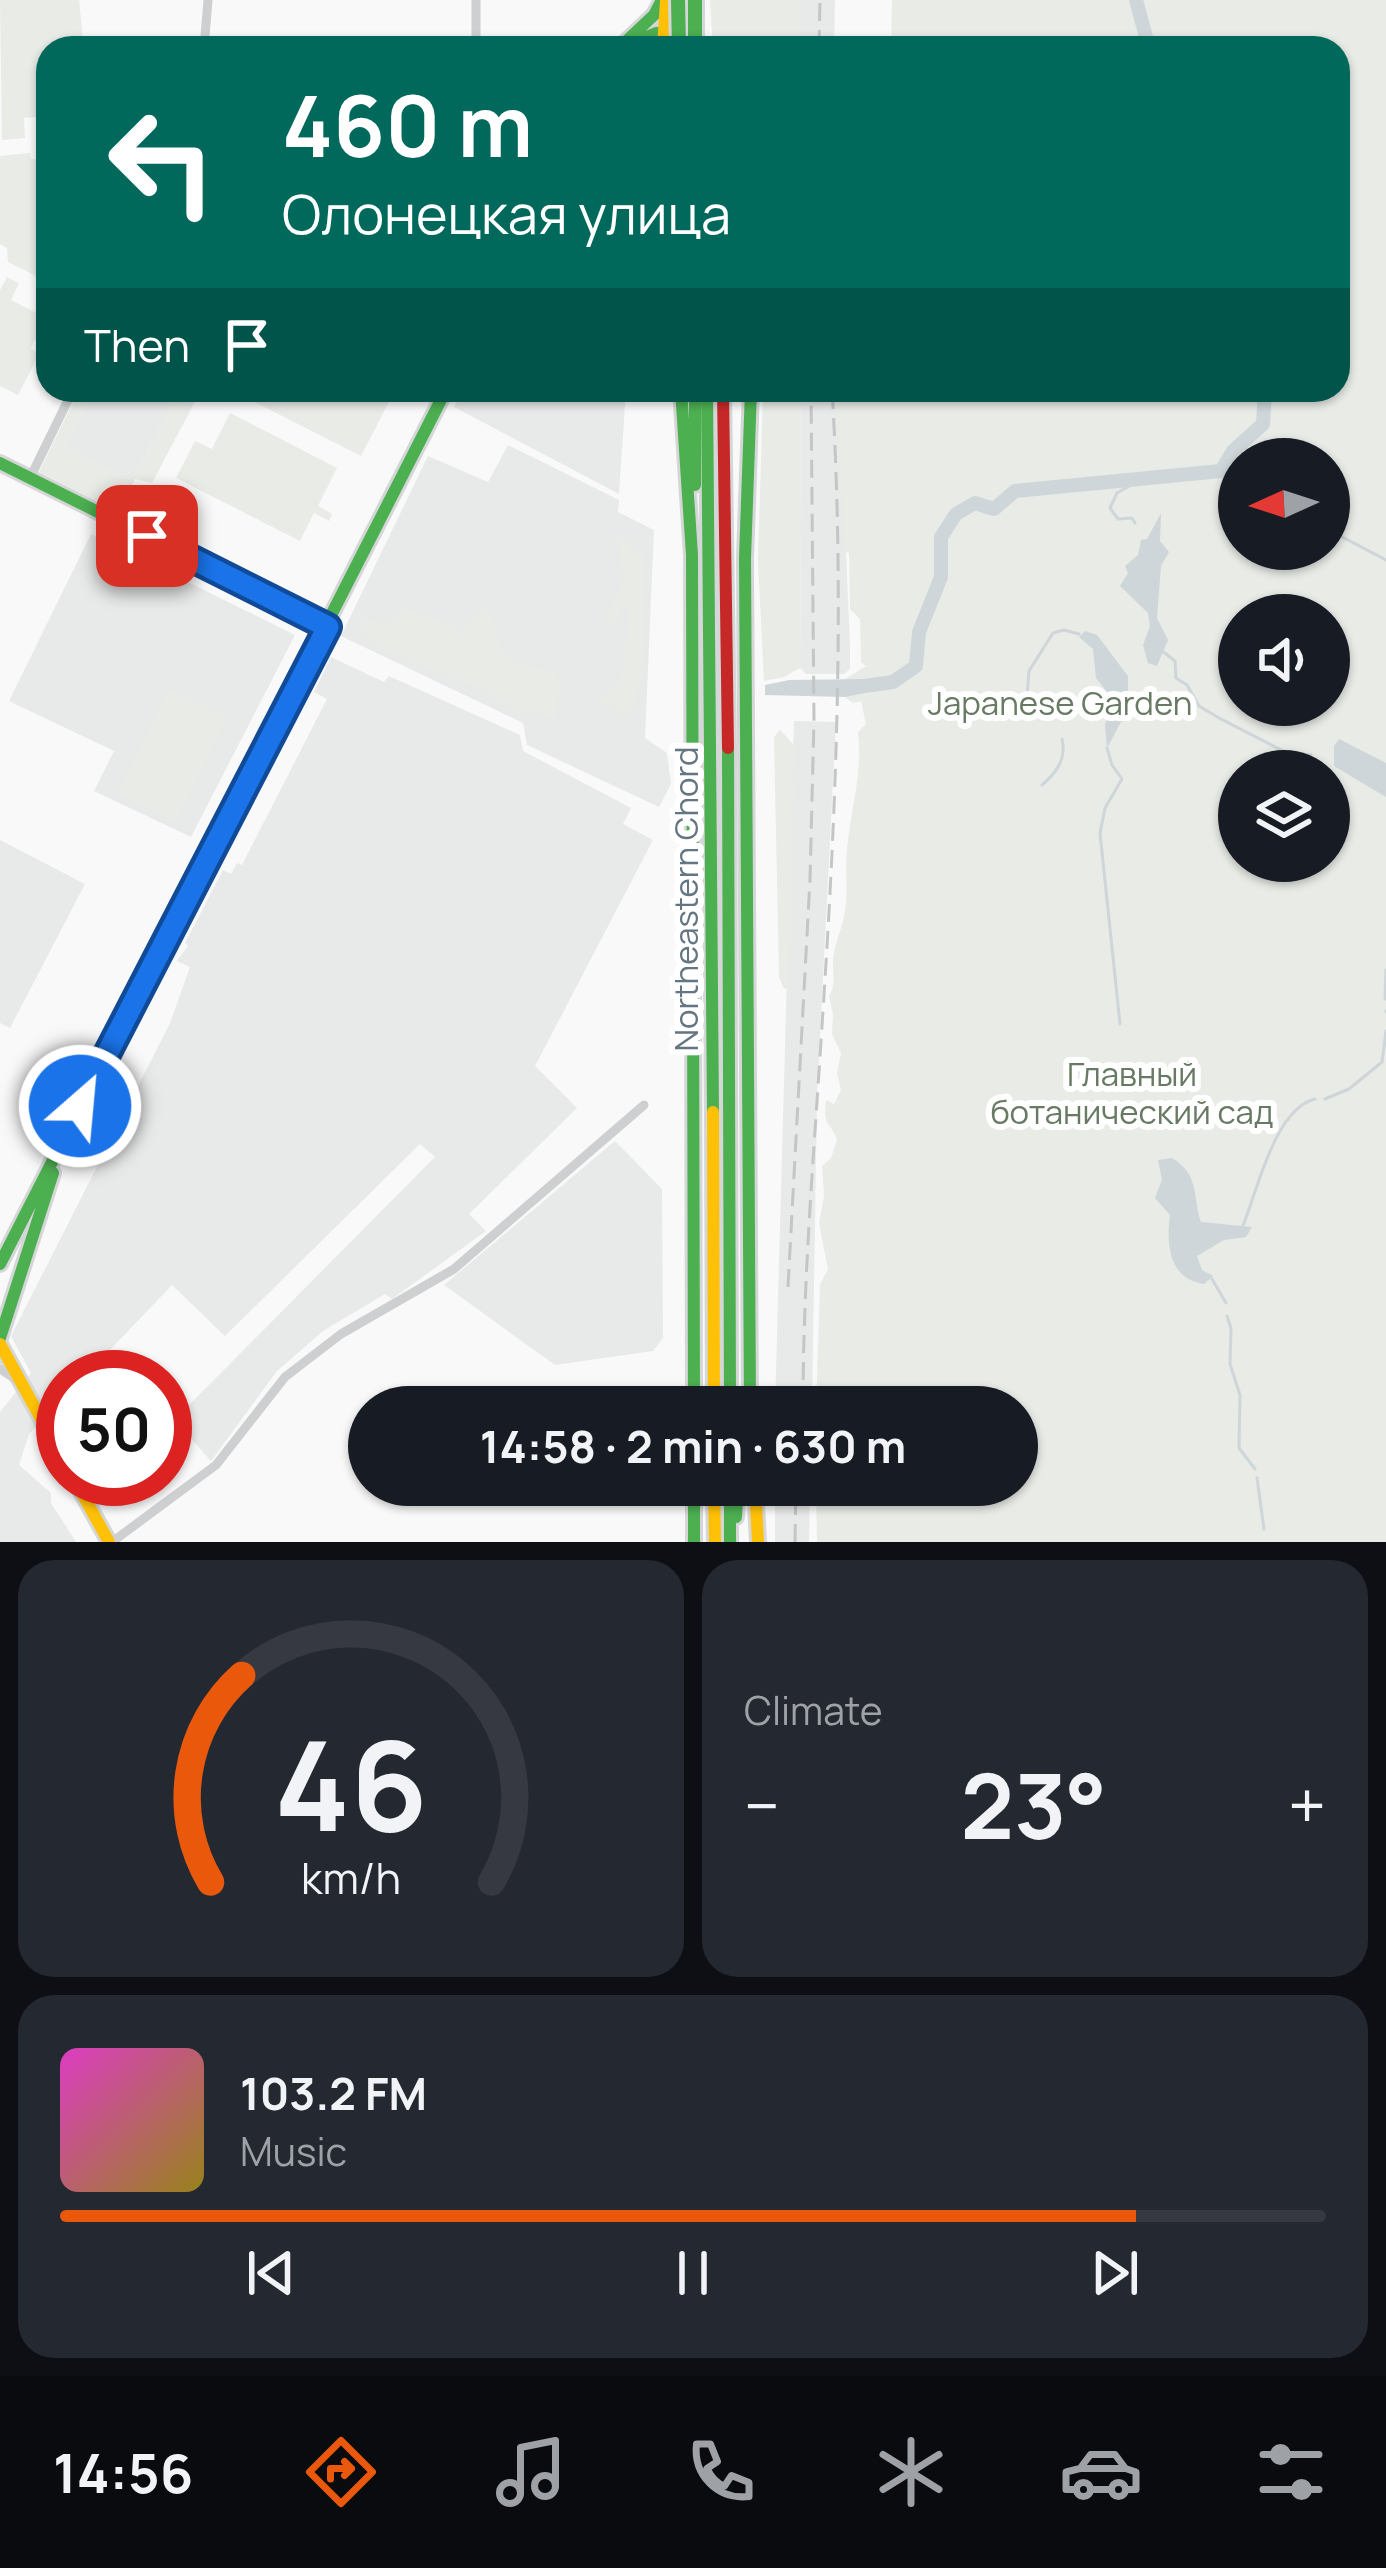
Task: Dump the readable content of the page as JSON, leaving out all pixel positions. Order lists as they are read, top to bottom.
{
  "streets": {
    "main road": ["Northeastern Chord"]
  },
  "parks": ["Japanese Garden", "Главный ботанический сад"],
  "north": "left",
  "page": {
    "turn": ["460 m", "Олонецкая улица"],
    "then": "Then",
    "limit": "50",
    "trip": "14:58 · 2 min · 630 m",
    "tile": "Climate",
    "heat": ["−", "23°", "+"],
    "song": ["103.2 FM", "Music"],
    "tabs": "14:56",
    "gauge": ["46", "km/h"]
  }
}
